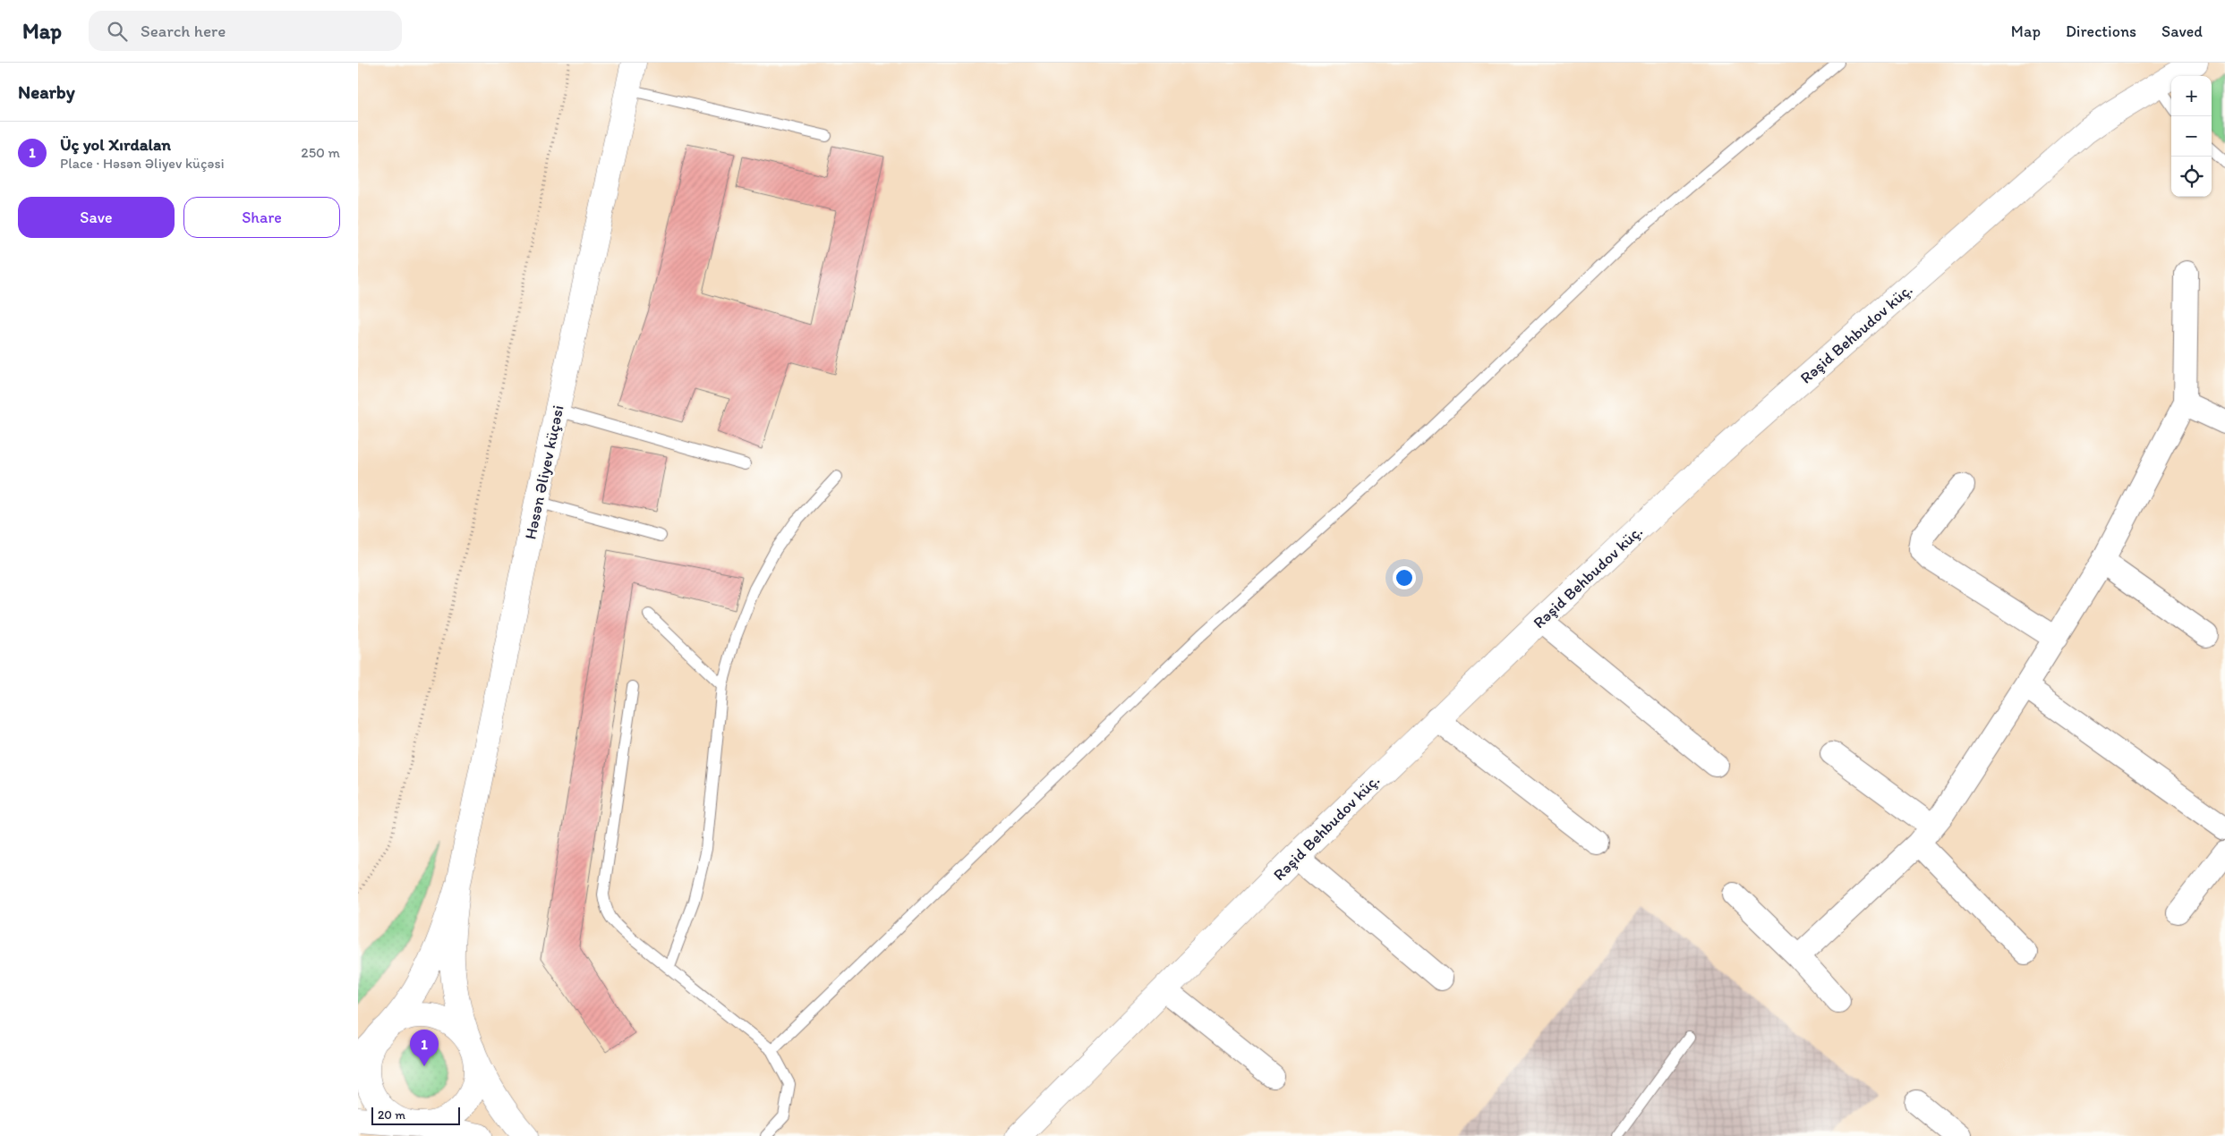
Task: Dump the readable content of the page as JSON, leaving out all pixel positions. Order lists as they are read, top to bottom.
{
  "streets": {
    "main road": ["Rəşid Behbudov küç.", "Həsən Əliyev küçəsi"]
  },
  "scale_bar": "20 m",
  "page": {
    "header": "Map",
    "search": "Search here",
    "nav": ["Map", "Directions", "Saved"],
    "heading": "Nearby",
    "map_buttons": ["+", "−"],
    "list": [
      {
        "mark": "1",
        "name": "Üç yol Xırdalan",
        "note": "Place · Həsən Əliyev küçəsi",
        "value": "250 m"
      }
    ],
    "buttons": ["Save", "Share"],
    "pins": "1",
    "scale": "20 m"
  }
}
